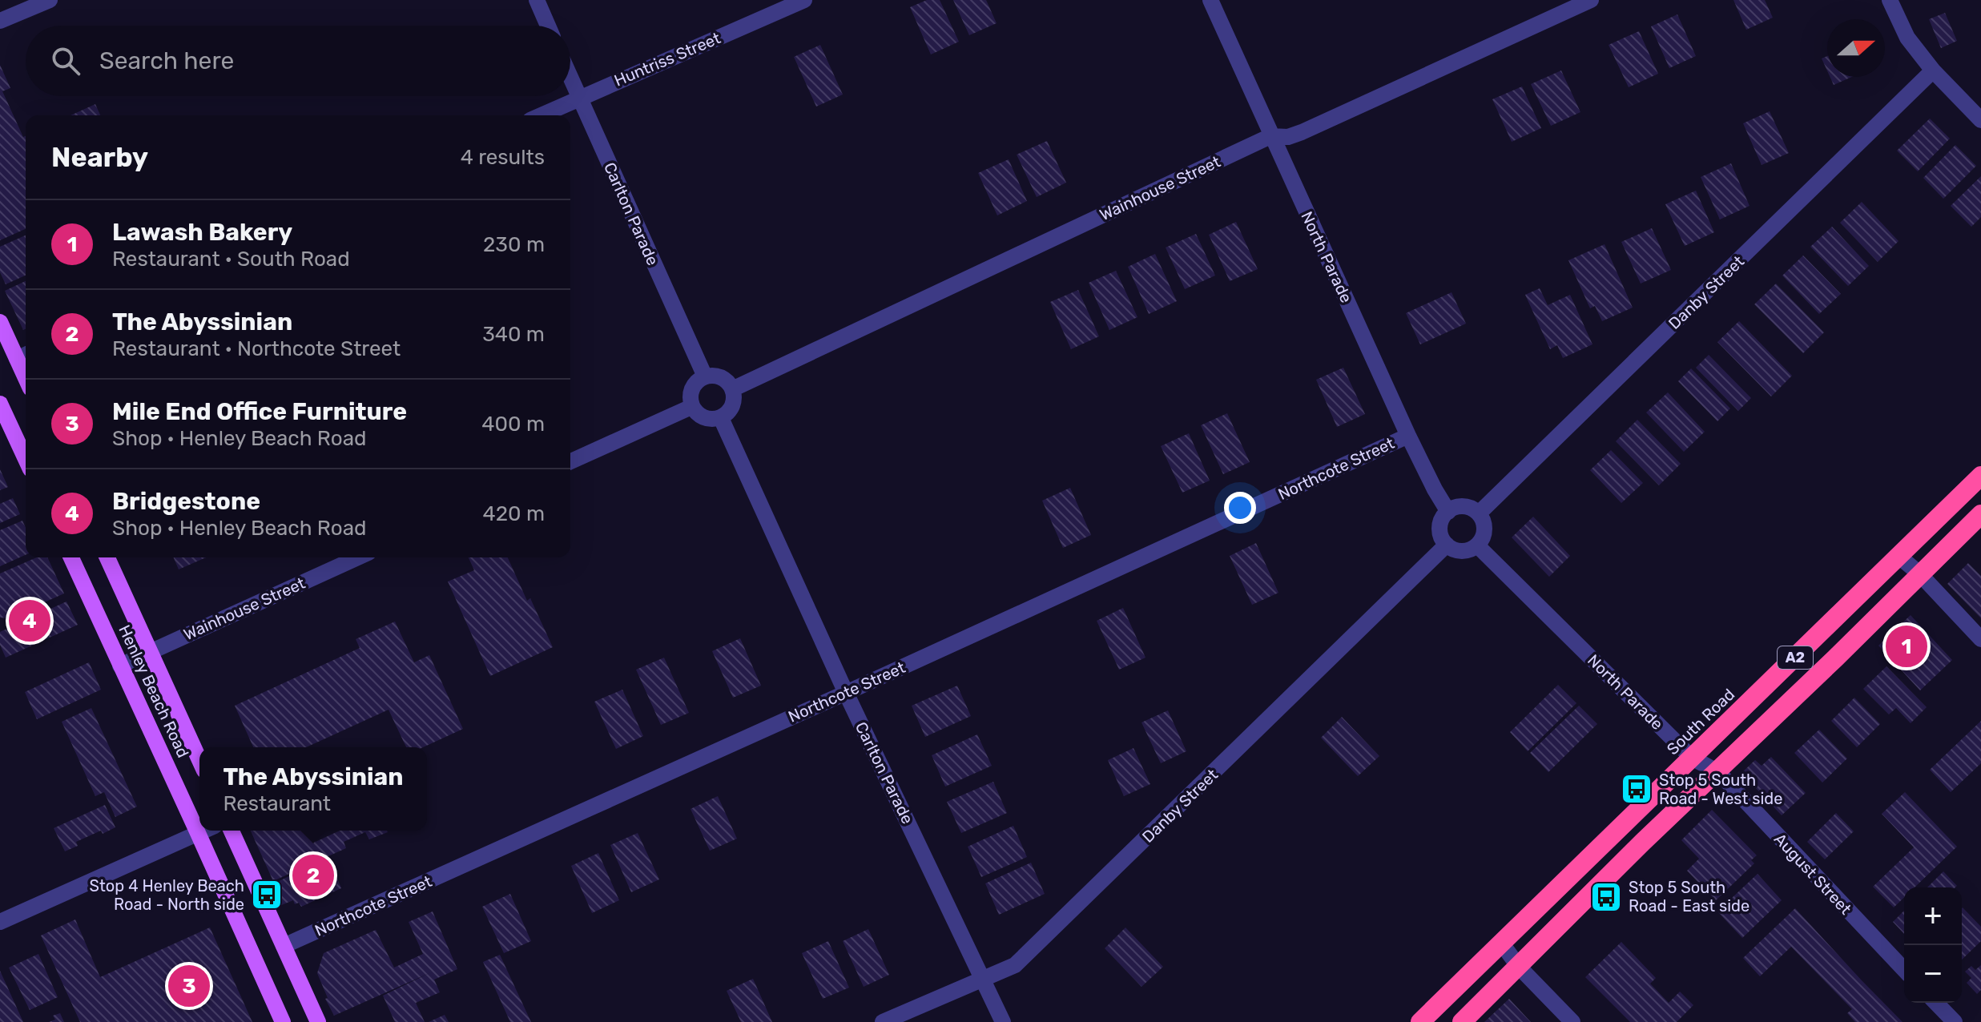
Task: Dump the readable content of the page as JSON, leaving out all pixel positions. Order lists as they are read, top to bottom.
{
  "streets": {
    "highway": ["A2", "South Road"],
    "main road": ["Henley Beach Road"],
    "street": [
      "Huntriss Street",
      "Wainhouse Street",
      "Carlton Parade",
      "North Parade",
      "Danby Street",
      "Northcote Street",
      "August Street"
    ]
  },
  "crossings": [
    ["Huntriss Street", "Carlton Parade"],
    ["Wainhouse Street", "Carlton Parade"],
    ["Wainhouse Street", "North Parade"],
    ["Wainhouse Street", "Henley Beach Road"],
    ["Carlton Parade", "Danby Street"],
    ["Carlton Parade", "Northcote Street"],
    ["North Parade", "Danby Street"],
    ["North Parade", "Northcote Street"],
    ["North Parade", "A2"],
    ["North Parade", "South Road"],
    ["North Parade", "August Street"],
    ["A2", "August Street"]
  ],
  "places": {
    "bus stop": ["Stop 5 South Road - West side", "Stop 4 Henley Beach Road - North side", "Stop 5 South Road - East side"]
  },
  "north": "right",
  "page": {
    "search": "Search here",
    "heading": ["Nearby", "4 results"],
    "list": [
      {
        "mark": "1",
        "name": "Lawash Bakery",
        "note": "Restaurant · South Road",
        "value": "230 m"
      },
      {
        "mark": "2",
        "name": "The Abyssinian",
        "note": "Restaurant · Northcote Street",
        "value": "340 m"
      },
      {
        "mark": "3",
        "name": "Mile End Office Furniture",
        "note": "Shop · Henley Beach Road",
        "value": "400 m"
      },
      {
        "mark": "4",
        "name": "Bridgestone",
        "note": "Shop · Henley Beach Road",
        "value": "420 m"
      }
    ],
    "pins": [
      "4",
      "1",
      "2",
      "3"
    ],
    "popup": ["The Abyssinian", "Restaurant"],
    "map_buttons": ["+", "−"]
  }
}
